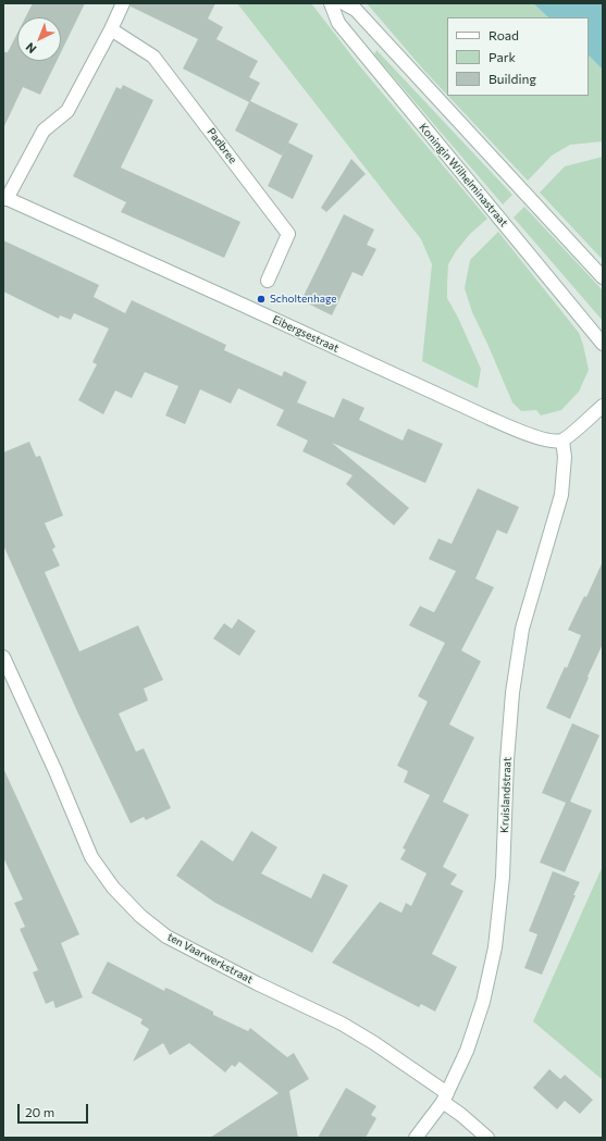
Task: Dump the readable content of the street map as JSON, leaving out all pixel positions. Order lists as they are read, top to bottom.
{
  "streets": {
    "street": [
      "Padbree",
      "Koningin Wilhelminastraat",
      "Eibergsestraat",
      "Kruislandstraat",
      "ten Vaarwerkstraat"
    ]
  },
  "crossings": [
    ["Eibergsestraat", "Kruislandstraat"],
    ["Kruislandstraat", "ten Vaarwerkstraat"]
  ],
  "places": ["Scholtenhage"],
  "legend": ["Road", "Park", "Building"],
  "scale_bar": "20 m",
  "north": "bottom left"
}
